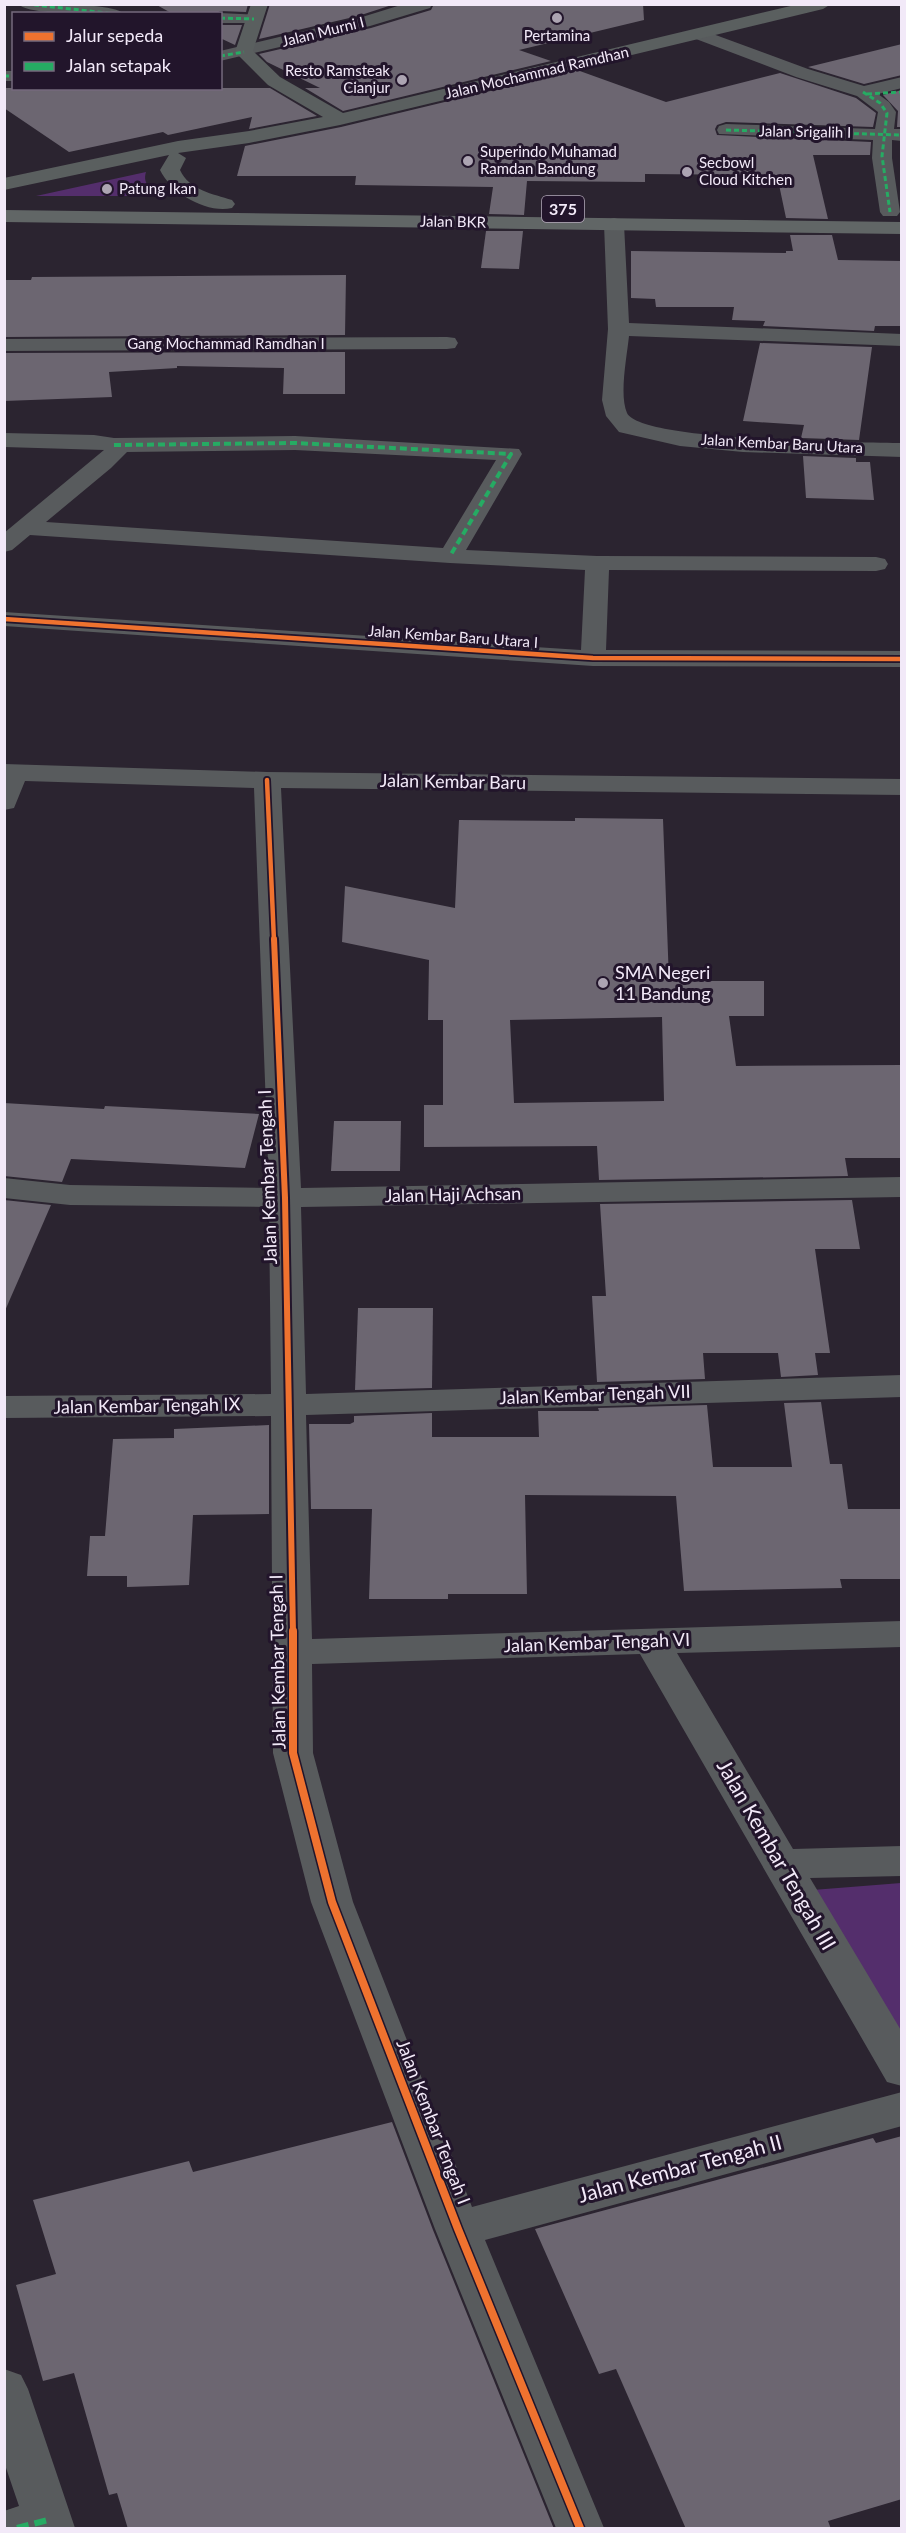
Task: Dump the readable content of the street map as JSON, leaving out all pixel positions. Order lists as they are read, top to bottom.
{
  "streets": {
    "main road": ["Jalan Mochammad Ramdhan", "375", "Jalan BKR"],
    "street": [
      "Jalan Murni I",
      "Jalan Srigalih I",
      "Gang Mochammad Ramdhan I",
      "Jalan Kembar Baru Utara",
      "Jalan Kembar Baru Utara I",
      "Jalan Kembar Baru",
      "Jalan Kembar Tengah I",
      "Jalan Haji Achsan",
      "Jalan Kembar Tengah VII",
      "Jalan Kembar Tengah IX",
      "Jalan Kembar Tengah VI",
      "Jalan Kembar Tengah III",
      "Jalan Kembar Tengah II"
    ]
  },
  "crossings": [
    ["Jalan Mochammad Ramdhan", "Jalan BKR"],
    ["Jalan Kembar Baru", "Jalan Kembar Tengah I"],
    ["Jalan Kembar Tengah I", "Jalan Haji Achsan"],
    ["Jalan Kembar Tengah I", "Jalan Kembar Tengah VII"],
    ["Jalan Kembar Tengah I", "Jalan Kembar Tengah IX"],
    ["Jalan Kembar Tengah I", "Jalan Kembar Tengah VI"],
    ["Jalan Kembar Tengah I", "Jalan Kembar Tengah II"],
    ["Jalan Kembar Tengah VII", "Jalan Kembar Tengah IX"],
    ["Jalan Kembar Tengah VI", "Jalan Kembar Tengah III"]
  ],
  "places": [
    "Pertamina",
    "Resto Ramsteak Cianjur",
    "Superindo Muhamad Ramdan Bandung",
    "Secbowl Cloud Kitchen",
    "Patung Ikan",
    "SMA Negeri 11 Bandung"
  ],
  "legend": ["Jalur sepeda", "Jalan setapak"]
}
